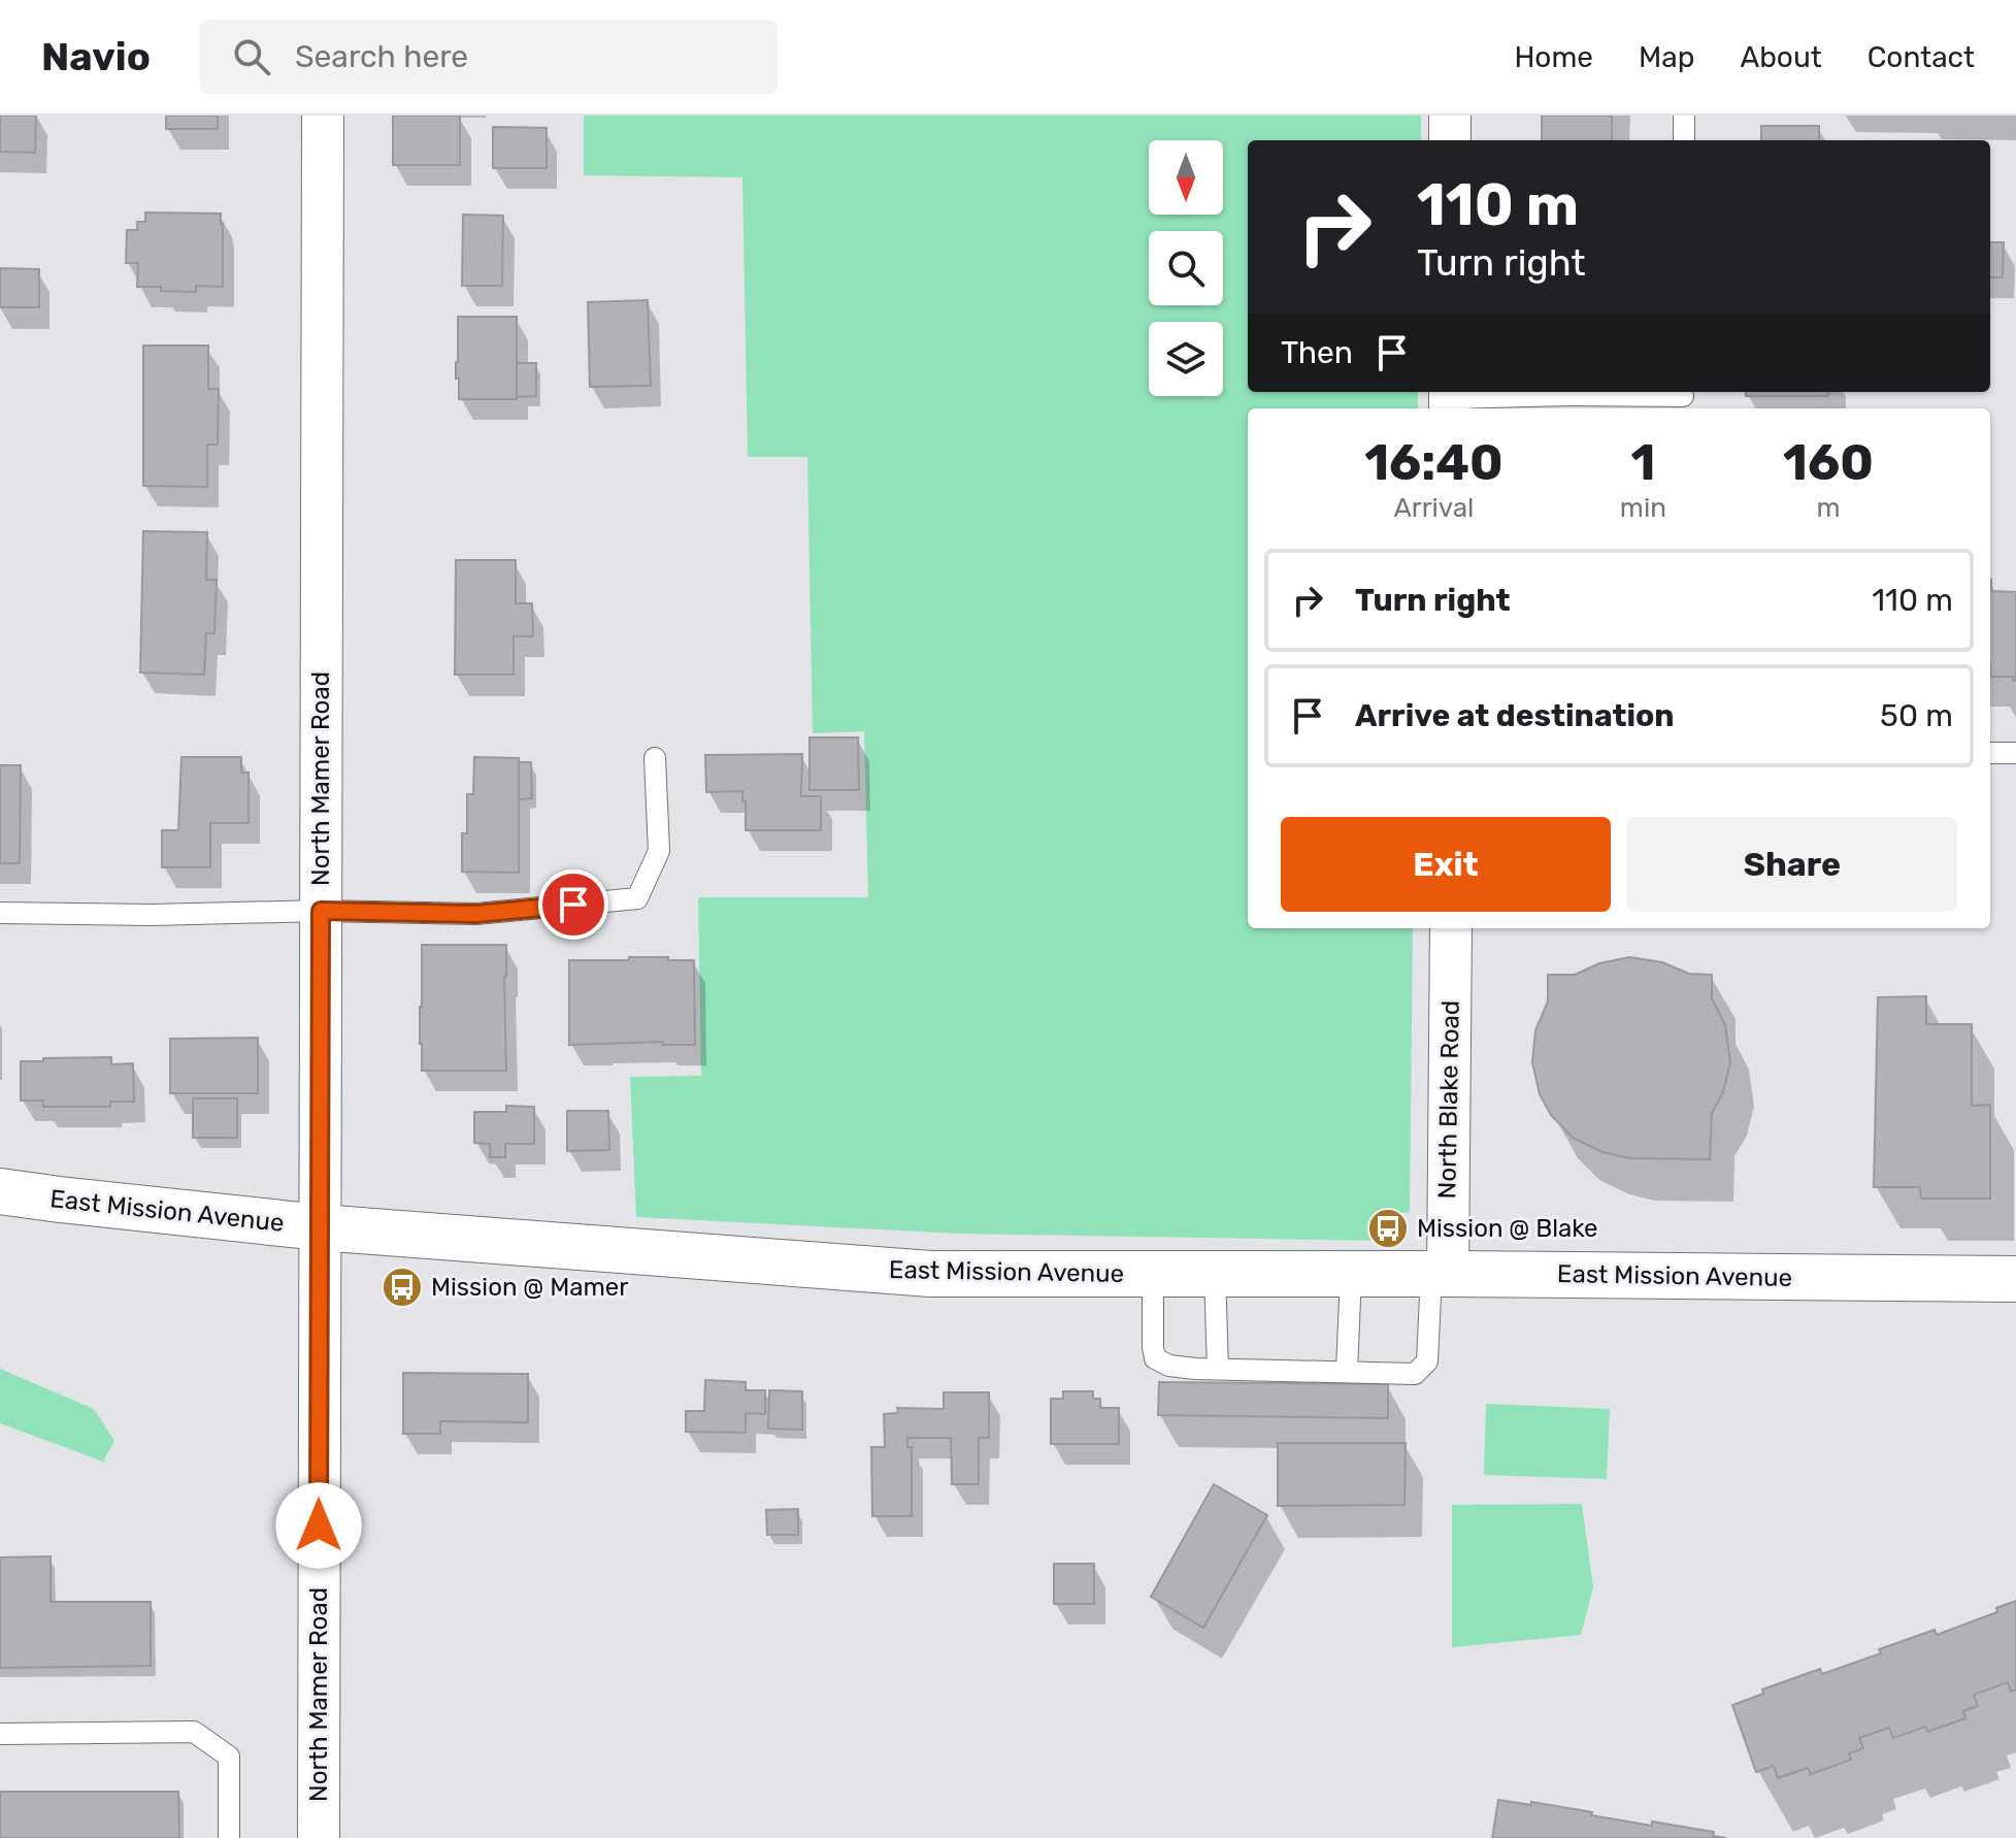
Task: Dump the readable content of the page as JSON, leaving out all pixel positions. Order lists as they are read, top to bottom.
{
  "streets": {
    "street": ["North Mamer Road", "North Blake Road", "East Mission Avenue"]
  },
  "crossings": [
    ["North Mamer Road", "East Mission Avenue"],
    ["North Blake Road", "East Mission Avenue"]
  ],
  "places": {
    "bus stop": ["Mission @ Blake", "Mission @ Mamer"]
  },
  "north": "bottom",
  "page": {
    "header": "Navio",
    "search": "Search here",
    "nav": [
      "Home",
      "Map",
      "About",
      "Contact"
    ],
    "turn": ["110 m", "Turn right"],
    "then": "Then",
    "eta": [
      "16:40",
      "Arrival",
      "1",
      "min",
      "160",
      "m"
    ],
    "list": [
      {
        "name": "Turn right",
        "value": "110 m"
      },
      {
        "name": "Arrive at destination",
        "value": "50 m"
      }
    ],
    "buttons": ["Exit", "Share"]
  }
}
